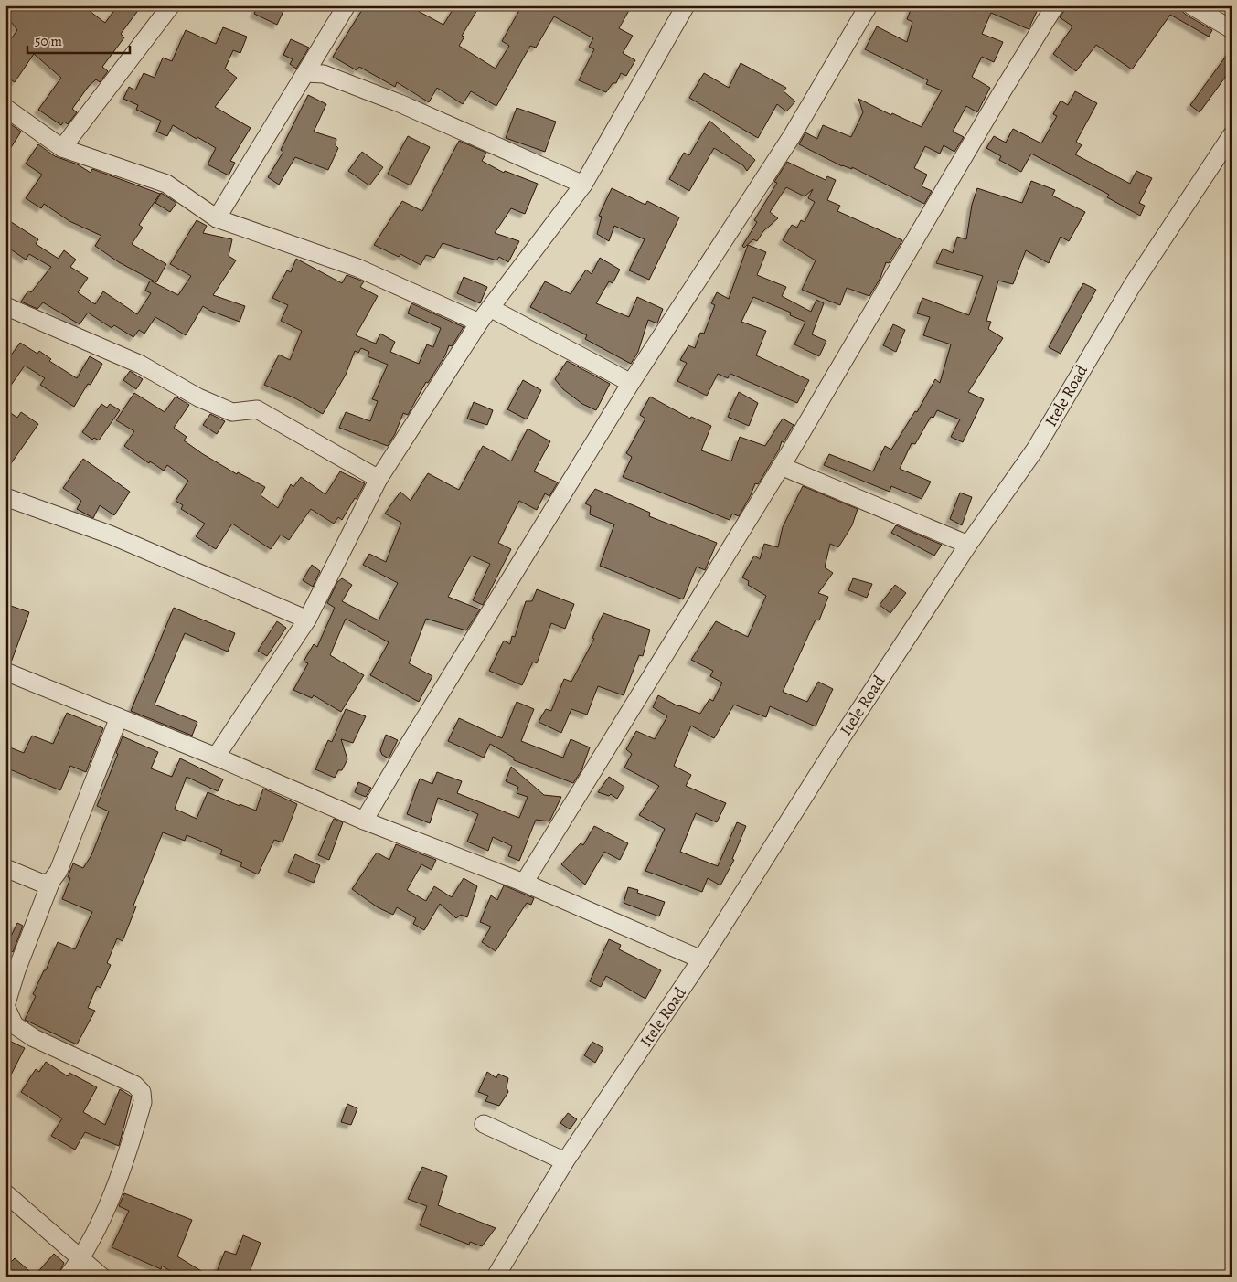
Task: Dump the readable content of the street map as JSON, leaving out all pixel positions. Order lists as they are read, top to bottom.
{
  "streets": {
    "street": ["Itele Road"]
  },
  "scale_bar": "50 m"
}
